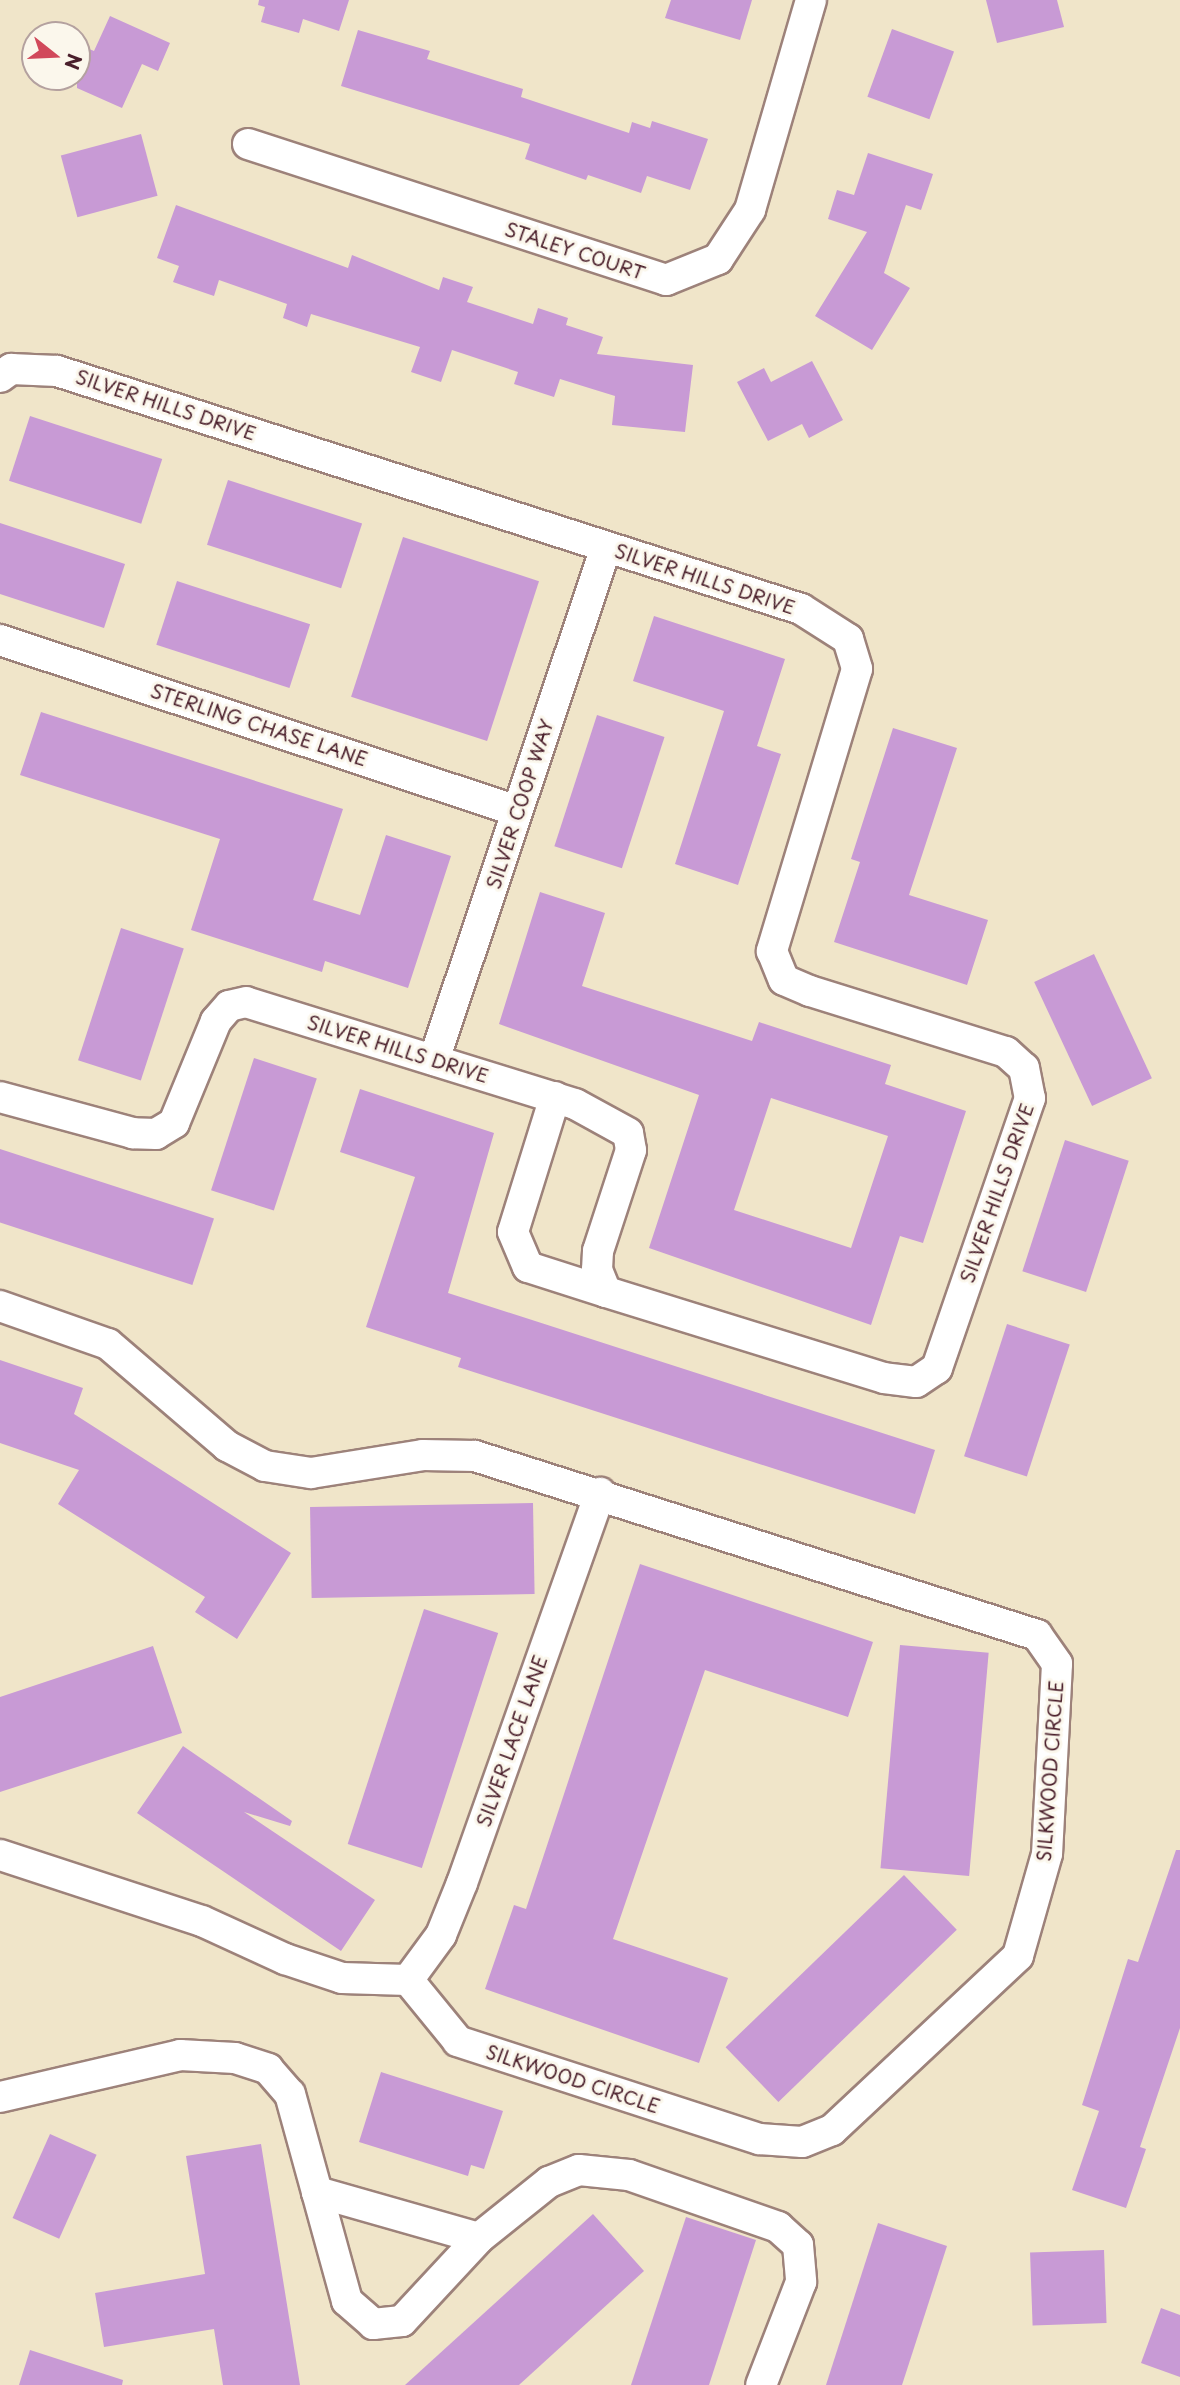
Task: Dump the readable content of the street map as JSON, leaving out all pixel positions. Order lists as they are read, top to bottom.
{
  "streets": {
    "street": [
      "STALEY COURT",
      "SILVER HILLS DRIVE",
      "STERLING CHASE LANE",
      "SILVER COOP WAY",
      "SILVER LACE LANE",
      "SILKWOOD CIRCLE"
    ]
  },
  "crossings": [
    ["SILVER HILLS DRIVE", "SILVER COOP WAY"],
    ["STERLING CHASE LANE", "SILVER COOP WAY"],
    ["SILVER LACE LANE", "SILKWOOD CIRCLE"]
  ],
  "north": "right"
}
